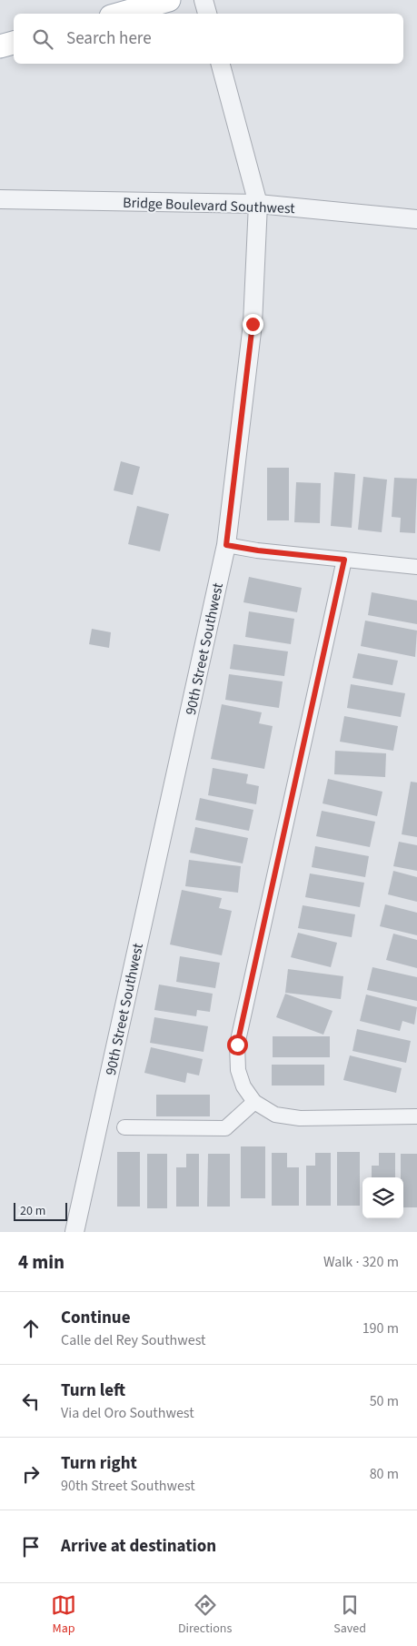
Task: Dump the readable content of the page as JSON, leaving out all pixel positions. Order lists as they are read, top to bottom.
{
  "streets": {
    "street": ["Bridge Boulevard Southwest", "90th Street Southwest"]
  },
  "crossings": [
    ["Bridge Boulevard Southwest", "90th Street Southwest"]
  ],
  "scale_bar": "20 m",
  "page": {
    "search": "Search here",
    "scale": "20 m",
    "heading": ["4 min", "Walk · 320 m"],
    "list": [
      ["Continue", "Calle del Rey Southwest", "190 m"],
      ["Turn left", "Via del Oro Southwest", "50 m"],
      ["Turn right", "90th Street Southwest", "80 m"],
      "Arrive at destination"
    ],
    "nav": ["Map", "Directions", "Saved"]
  }
}
